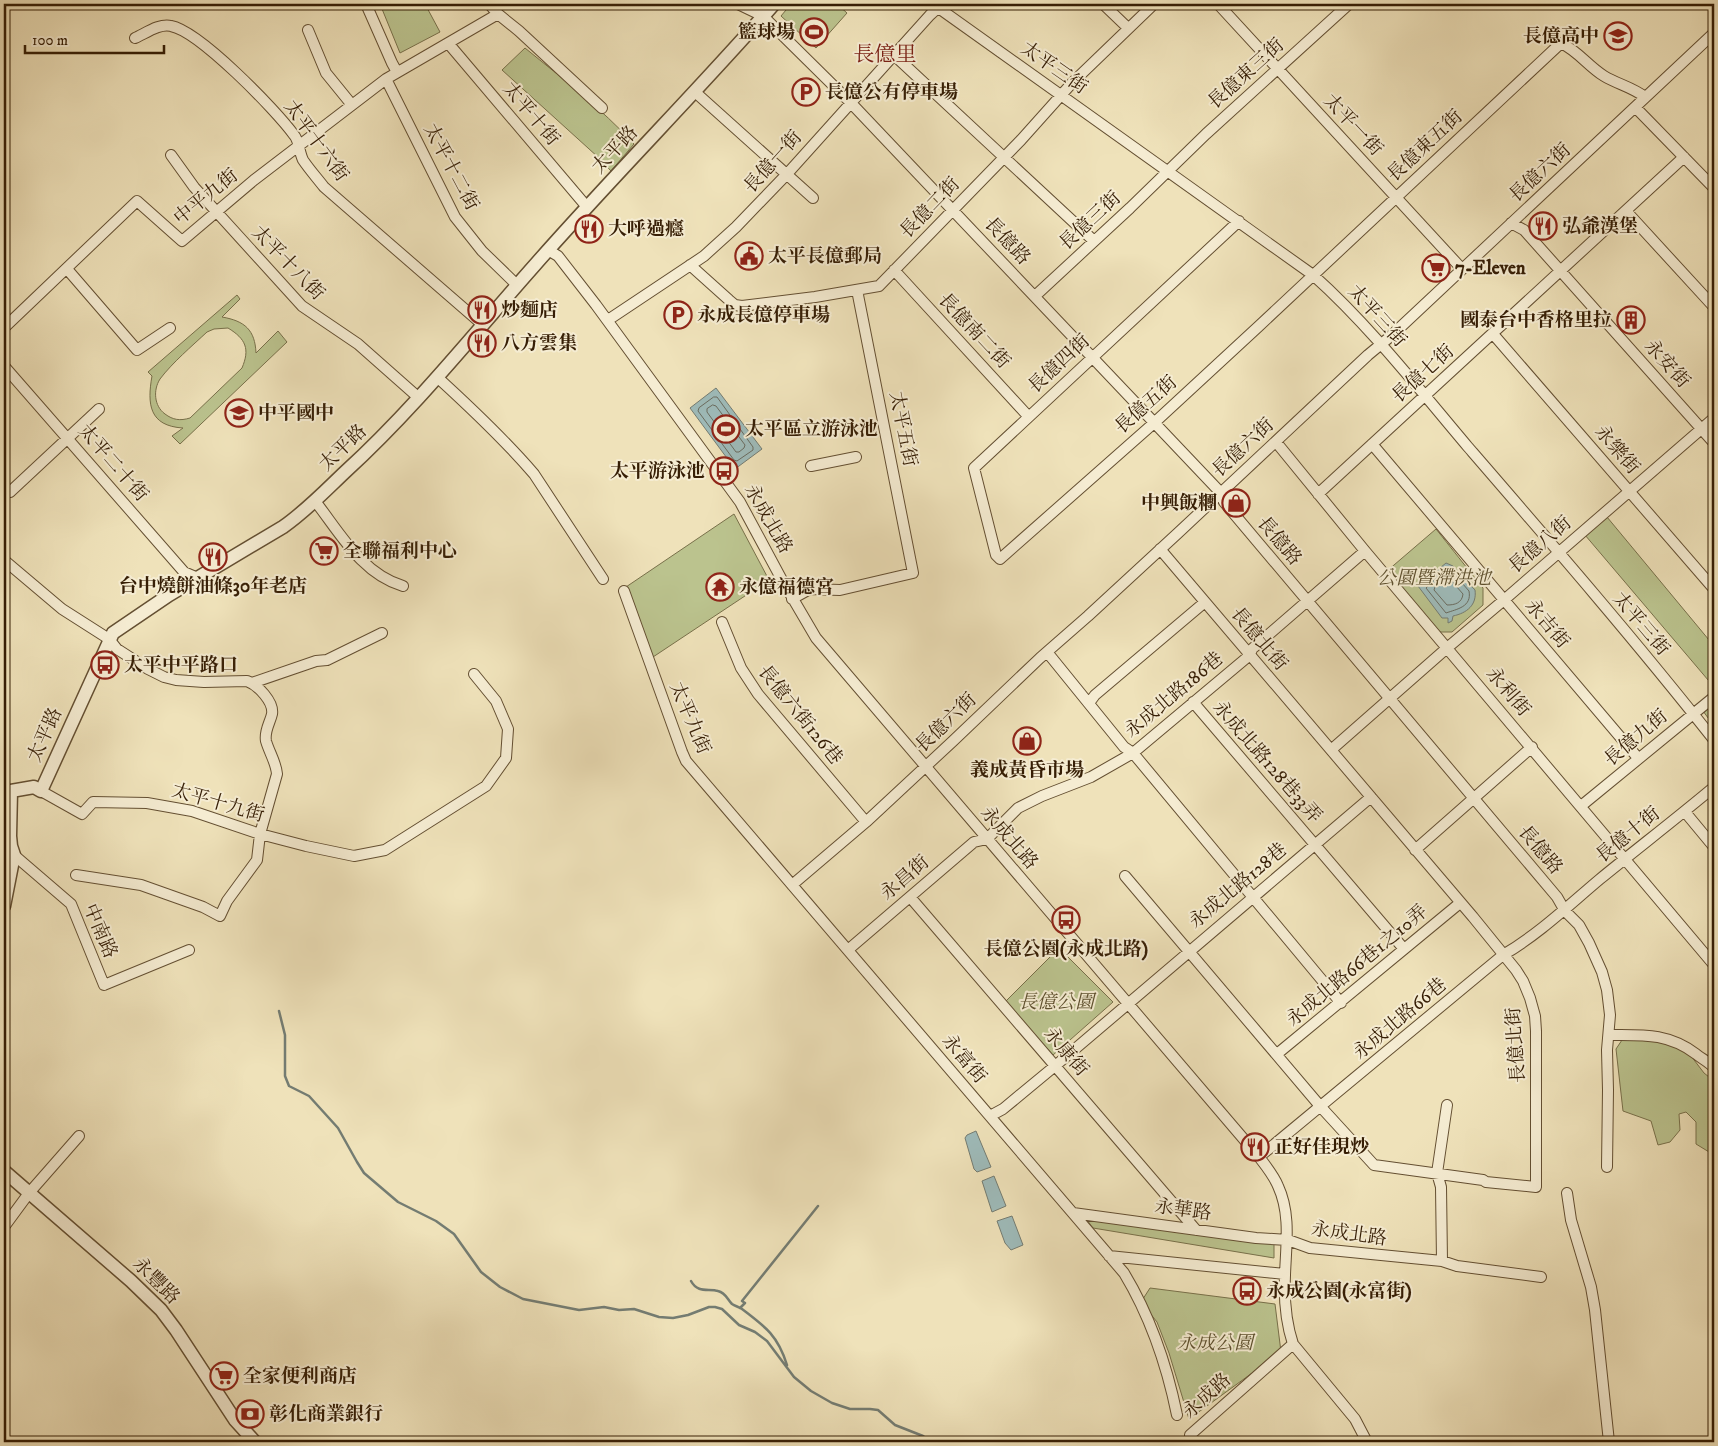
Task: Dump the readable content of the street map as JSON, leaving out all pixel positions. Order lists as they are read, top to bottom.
{
  "streets": {
    "street": [
      "太平三街",
      "長億東三街",
      "太平十街",
      "太平一街",
      "太平十六街",
      "長億東五街",
      "太平路",
      "長億一街",
      "太平十二街",
      "長億六街",
      "中平九街",
      "長億二街",
      "長億三街",
      "長億路",
      "太平十八街",
      "長億南二街",
      "長億四街",
      "永安街",
      "長億七街",
      "長億五街",
      "太平五街",
      "永樂街",
      "太平二十街",
      "永成北路",
      "長億八街",
      "永吉街",
      "長億北街",
      "永利街",
      "永成北路186巷",
      "長億六街126巷",
      "太平九街",
      "長億九街",
      "永成北路128巷33弄",
      "太平十九街",
      "長億十街",
      "永昌街",
      "永成北路128巷",
      "中南路",
      "永成北路66巷1之10弄",
      "永成北路66巷",
      "永康街",
      "永富街",
      "永華路",
      "永豐路",
      "永成路"
    ]
  },
  "crossings": [
    ["太平三街", "長億東三街"],
    ["太平三街", "長億東五街"],
    ["太平三街", "長億一街"],
    ["太平三街", "長億六街"],
    ["太平三街", "長億二街"],
    ["太平三街", "長億三街"],
    ["太平三街", "長億四街"],
    ["太平三街", "長億七街"],
    ["太平三街", "長億五街"],
    ["太平三街", "長億八街"],
    ["太平三街", "長億九街"],
    ["長億東三街", "太平一街"],
    ["長億東三街", "長億三街"],
    ["太平十街", "太平路"],
    ["太平十街", "中平九街"],
    ["太平一街", "長億東五街"],
    ["太平一街", "長億六街"],
    ["太平十六街", "太平路"],
    ["太平十六街", "中平九街"],
    ["長億東五街", "長億六街"],
    ["長億東五街", "長億五街"],
    ["太平路", "太平十二街"],
    ["太平路", "長億路"],
    ["太平路", "太平十八街"],
    ["太平路", "太平二十街"],
    ["太平路", "永成北路"],
    ["太平路", "太平十九街"],
    ["太平路", "中南路"],
    ["長億一街", "長億二街"],
    ["長億一街", "長億路"],
    ["長億一街", "永成北路"],
    ["太平十二街", "中平九街"],
    ["長億六街", "長億路"],
    ["長億六街", "永安街"],
    ["長億六街", "永成北路"],
    ["長億六街", "長億北街"],
    ["長億六街", "永利街"],
    ["長億六街", "長億六街126巷"],
    ["長億六街", "太平九街"],
    ["長億六街", "永富街"],
    ["中平九街", "太平十八街"],
    ["長億二街", "長億路"],
    ["長億二街", "長億南二街"],
    ["長億二街", "太平五街"],
    ["長億三街", "長億路"],
    ["長億路", "長億四街"],
    ["長億路", "長億五街"],
    ["長億路", "長億八街"],
    ["長億路", "永成北路186巷"],
    ["長億路", "長億十街"],
    ["長億路", "永成北路66巷"],
    ["長億南二街", "長億四街"],
    ["長億四街", "長億五街"],
    ["永安街", "長億七街"],
    ["永安街", "長億八街"],
    ["長億七街", "永樂街"],
    ["長億七街", "永吉街"],
    ["長億七街", "永利街"],
    ["太平五街", "永成北路"],
    ["永樂街", "長億八街"],
    ["永成北路", "永成北路186巷"],
    ["永成北路", "永昌街"],
    ["永成北路", "永成北路128巷"],
    ["永成北路", "永成北路66巷"],
    ["永成北路", "永華路"],
    ["長億八街", "永吉街"],
    ["長億八街", "永利街"],
    ["永吉街", "長億九街"],
    ["長億北街", "永成北路186巷"],
    ["長億北街", "永成北路128巷"],
    ["長億北街", "永成北路66巷1之10弄"],
    ["長億北街", "永成北路66巷"],
    ["永利街", "永成北路186巷"],
    ["永利街", "長億九街"],
    ["永利街", "長億十街"],
    ["永成北路186巷", "永成北路128巷33弄"],
    ["永成北路186巷", "永昌街"],
    ["太平九街", "永富街"],
    ["永成北路128巷33弄", "永成北路128巷"],
    ["永成北路128巷33弄", "永成北路66巷1之10弄"],
    ["長億十街", "永成北路66巷"],
    ["永昌街", "永康街"],
    ["永昌街", "永富街"],
    ["永成北路128巷", "永康街"],
    ["永成北路128巷", "永富街"],
    ["永康街", "永華路"],
    ["永富街", "永華路"]
  ],
  "districts": ["長億里"],
  "parks": ["公園暨滯洪池", "長億公園", "永成公園"],
  "places": {
    "sports": ["籃球場", "太平區立游泳池"],
    "school or university": ["長億高中", "中平國中"],
    "parking": ["長億公有停車場", "永成長億停車場"],
    "restaurant": [
      "弘爺漢堡",
      "大呼過癮",
      "炒麵店",
      "八方雲集",
      "台中燒餅油條30年老店",
      "正好佳現炒"
    ],
    "public building": ["太平長億郵局"],
    "supermarket": ["7-Eleven", "全聯福利中心", "全家便利商店"],
    "building": ["國泰台中香格里拉"],
    "bus stop": [
      "太平游泳池",
      "太平中平路口",
      "長億公園(永成北路)",
      "永成公園(永富街)"
    ],
    "shop": ["中興飯糰", "義成黃昏市場"],
    "temple": ["永億福德宮"],
    "bank": ["彰化商業銀行"]
  },
  "scale_bar": "100 m"
}
